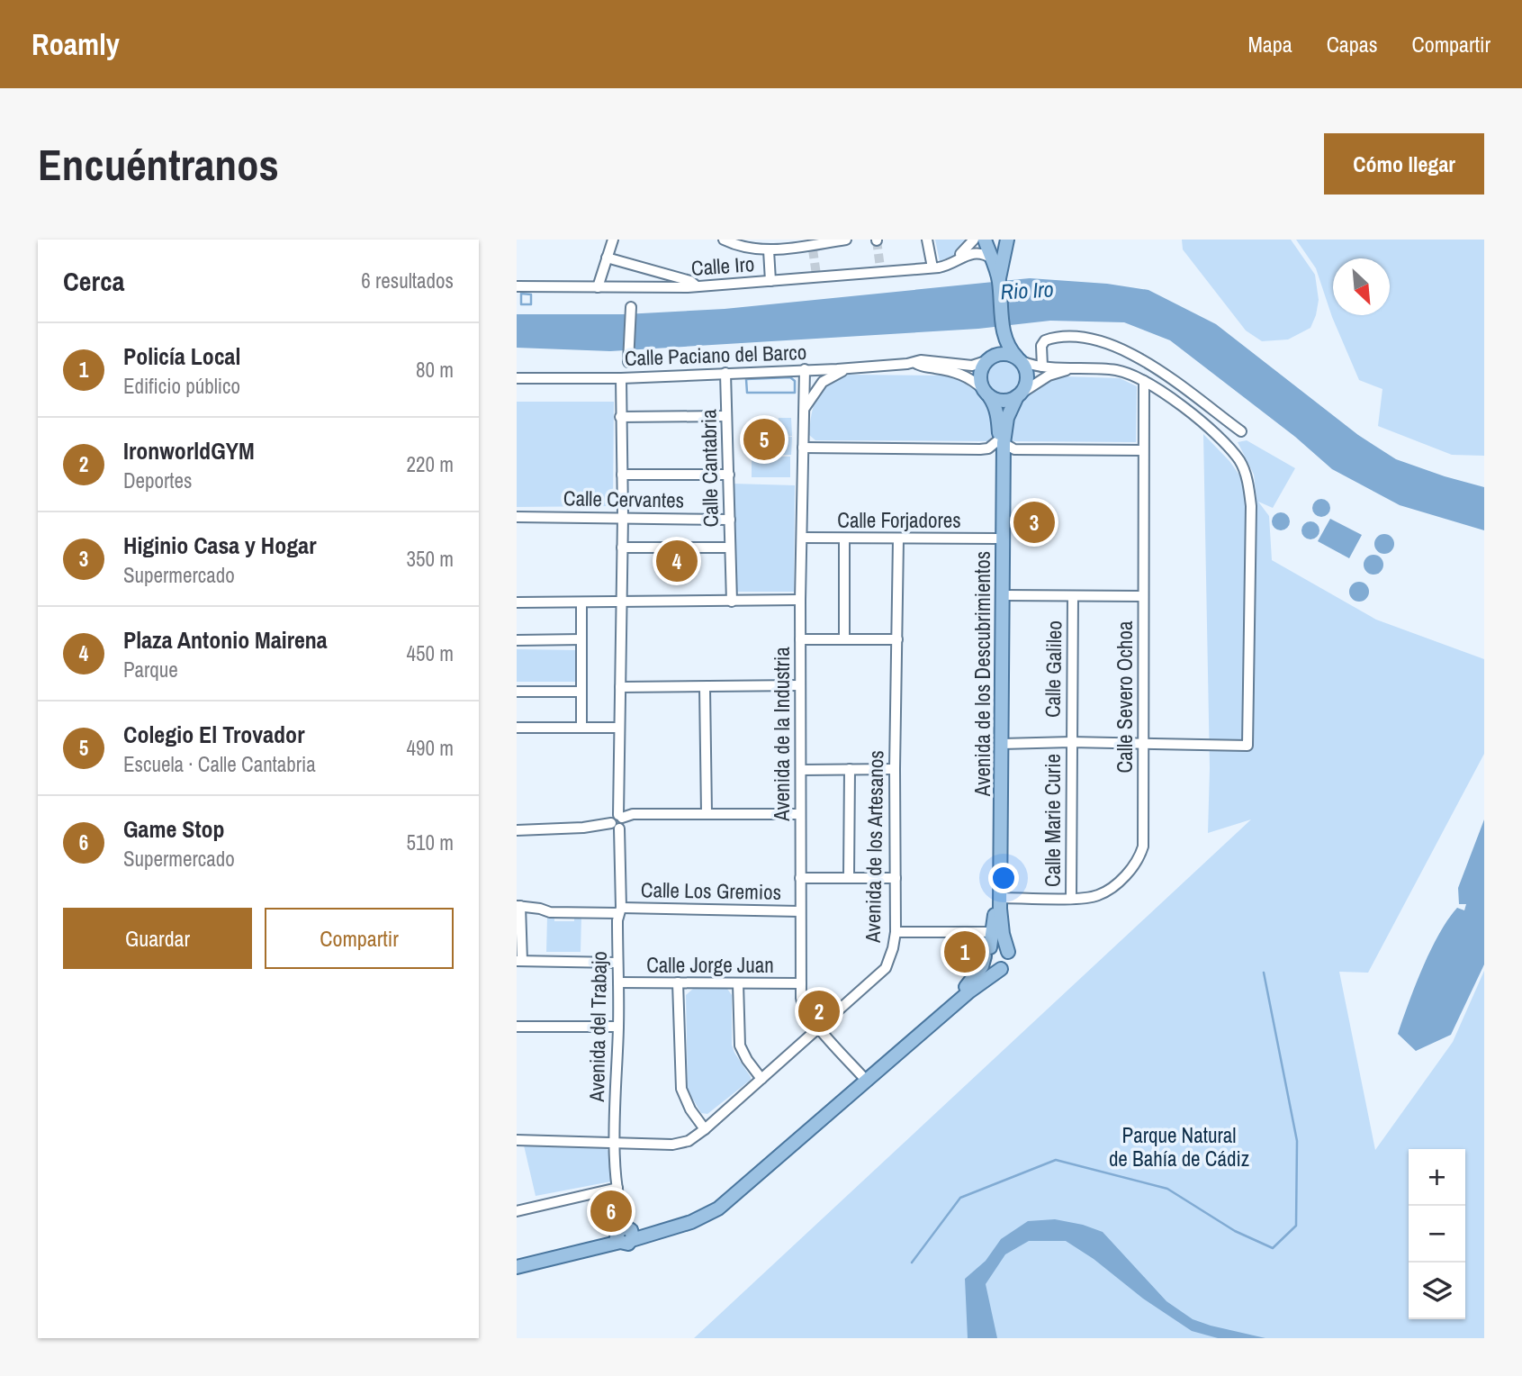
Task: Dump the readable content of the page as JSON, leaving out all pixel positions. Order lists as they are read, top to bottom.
{
  "streets": {
    "main road": ["Avenida de los Descubrimientos"],
    "street": [
      "Calle Iro",
      "Calle Paciano del Barco",
      "Calle Cantabria",
      "Calle Cervantes",
      "Calle Forjadores",
      "Calle Galileo",
      "Calle Severo Ochoa",
      "Avenida de la Industria",
      "Calle Marie Curie",
      "Avenida de los Artesanos",
      "Calle Los Gremios",
      "Calle Jorge Juan",
      "Avenida del Trabajo"
    ]
  },
  "crossings": [
    ["Calle Paciano del Barco", "Calle Cantabria"],
    ["Calle Paciano del Barco", "Avenida de los Descubrimientos"],
    ["Calle Paciano del Barco", "Avenida de la Industria"],
    ["Calle Cantabria", "Calle Cervantes"],
    ["Calle Forjadores", "Avenida de los Descubrimientos"],
    ["Calle Forjadores", "Avenida de la Industria"],
    ["Calle Forjadores", "Avenida de los Artesanos"],
    ["Calle Galileo", "Calle Marie Curie"],
    ["Avenida de los Descubrimientos", "Calle Severo Ochoa"],
    ["Avenida de los Descubrimientos", "Avenida de la Industria"],
    ["Avenida de los Descubrimientos", "Avenida del Trabajo"],
    ["Calle Severo Ochoa", "Calle Marie Curie"],
    ["Avenida de la Industria", "Avenida de los Artesanos"],
    ["Avenida de la Industria", "Calle Los Gremios"],
    ["Avenida de la Industria", "Calle Jorge Juan"],
    ["Avenida de los Artesanos", "Avenida del Trabajo"],
    ["Calle Los Gremios", "Avenida del Trabajo"],
    ["Calle Jorge Juan", "Avenida del Trabajo"]
  ],
  "water": ["Rio Iro"],
  "parks": ["Parque Natural de Bahía de Cádiz"],
  "north": "bottom right",
  "page": {
    "header": "Roamly",
    "nav": ["Mapa", "Capas", "Compartir"],
    "buttons": [
      "Cómo llegar",
      ["Guardar", "Compartir"]
    ],
    "title": "Encuéntranos",
    "heading": ["Cerca", "6 resultados"],
    "list": [
      {
        "mark": "1",
        "name": "Policía Local",
        "note": "Edificio público",
        "value": "80 m"
      },
      {
        "mark": "2",
        "name": "IronworldGYM",
        "note": "Deportes",
        "value": "220 m"
      },
      {
        "mark": "3",
        "name": "Higinio Casa y Hogar",
        "note": "Supermercado",
        "value": "350 m"
      },
      {
        "mark": "4",
        "name": "Plaza Antonio Mairena",
        "note": "Parque",
        "value": "450 m"
      },
      {
        "mark": "5",
        "name": "Colegio El Trovador",
        "note": "Escuela · Calle Cantabria",
        "value": "490 m"
      },
      {
        "mark": "6",
        "name": "Game Stop",
        "note": "Supermercado",
        "value": "510 m"
      }
    ],
    "pins": [
      "5",
      "3",
      "4",
      "1",
      "2",
      "6"
    ],
    "map_buttons": ["+", "−"]
  }
}
